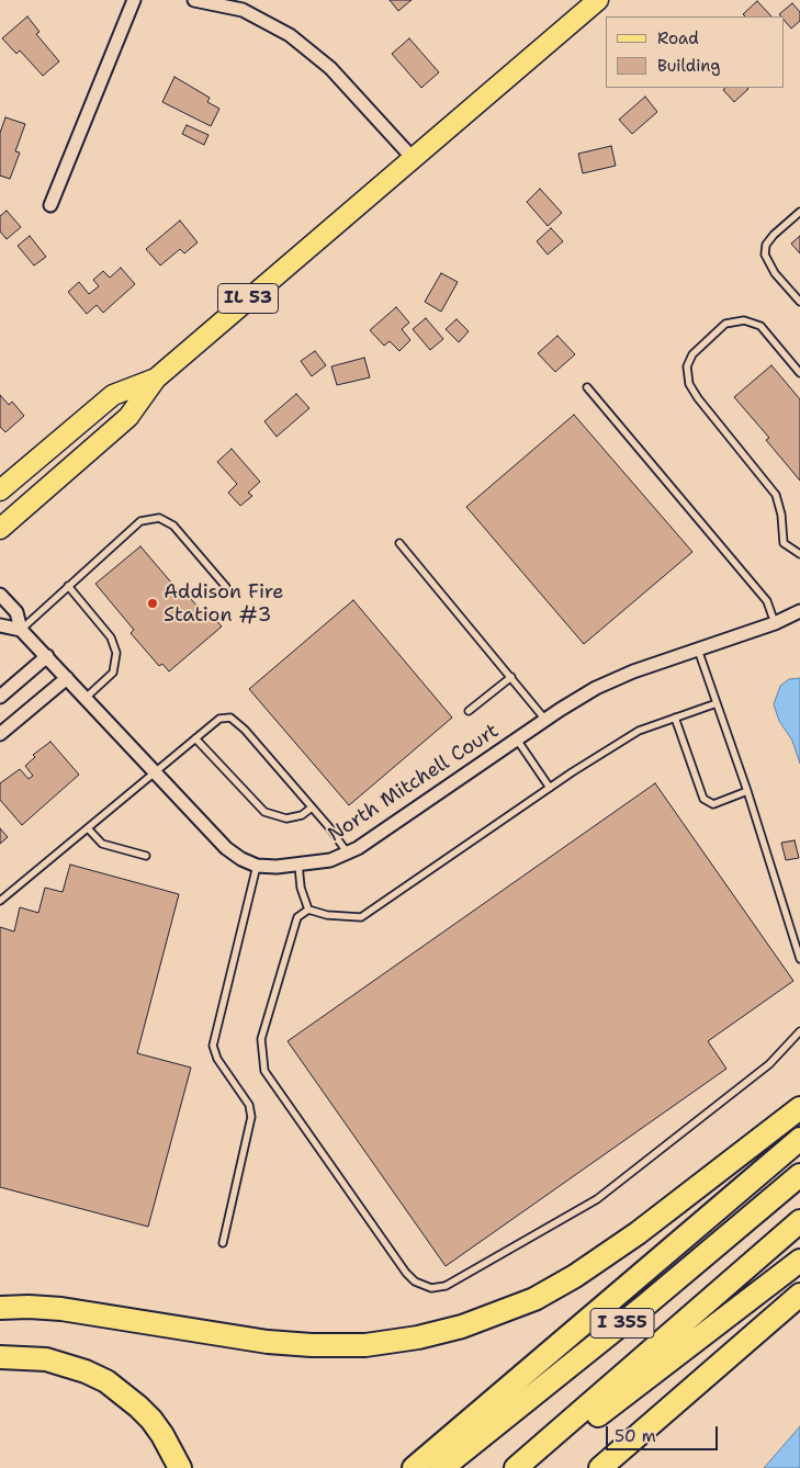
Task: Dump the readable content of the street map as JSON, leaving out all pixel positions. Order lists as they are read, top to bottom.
{
  "streets": {
    "highway": ["I 355"],
    "main road": ["IL 53"],
    "street": ["North Mitchell Court"]
  },
  "places": ["Addison Fire Station #3"],
  "legend": ["Road", "Building"],
  "scale_bar": "50 m"
}
